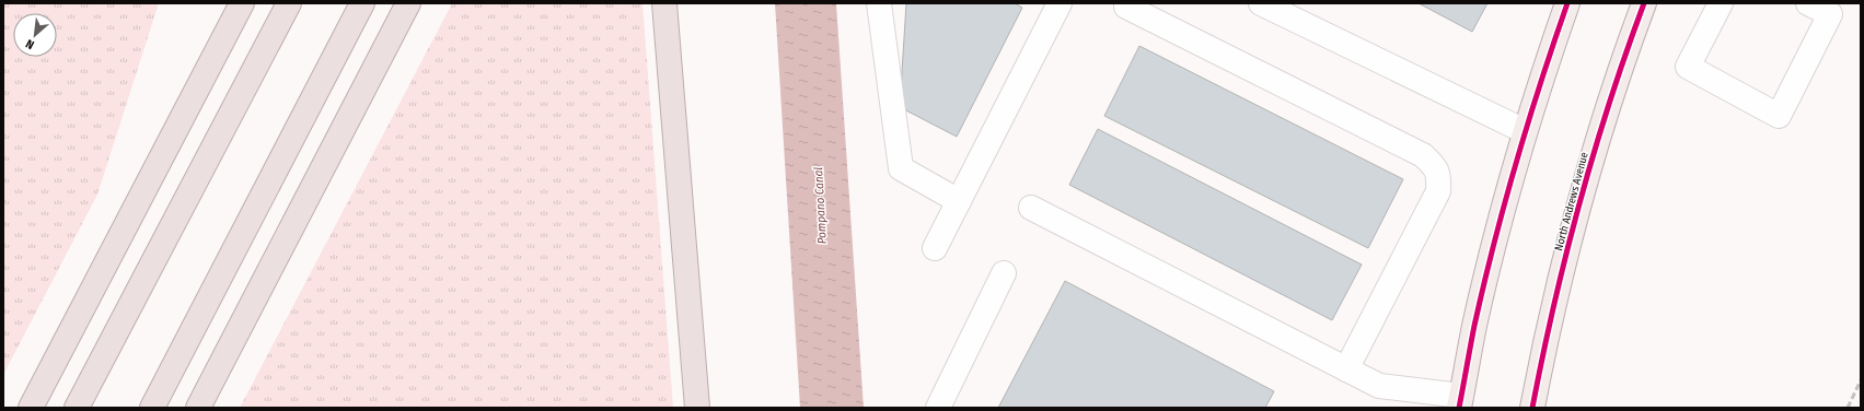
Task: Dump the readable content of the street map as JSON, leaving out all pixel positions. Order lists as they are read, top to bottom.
{
  "streets": {
    "main road": ["North Andrews Avenue"]
  },
  "water": ["Pompano Canal"],
  "north": "bottom left"
}
